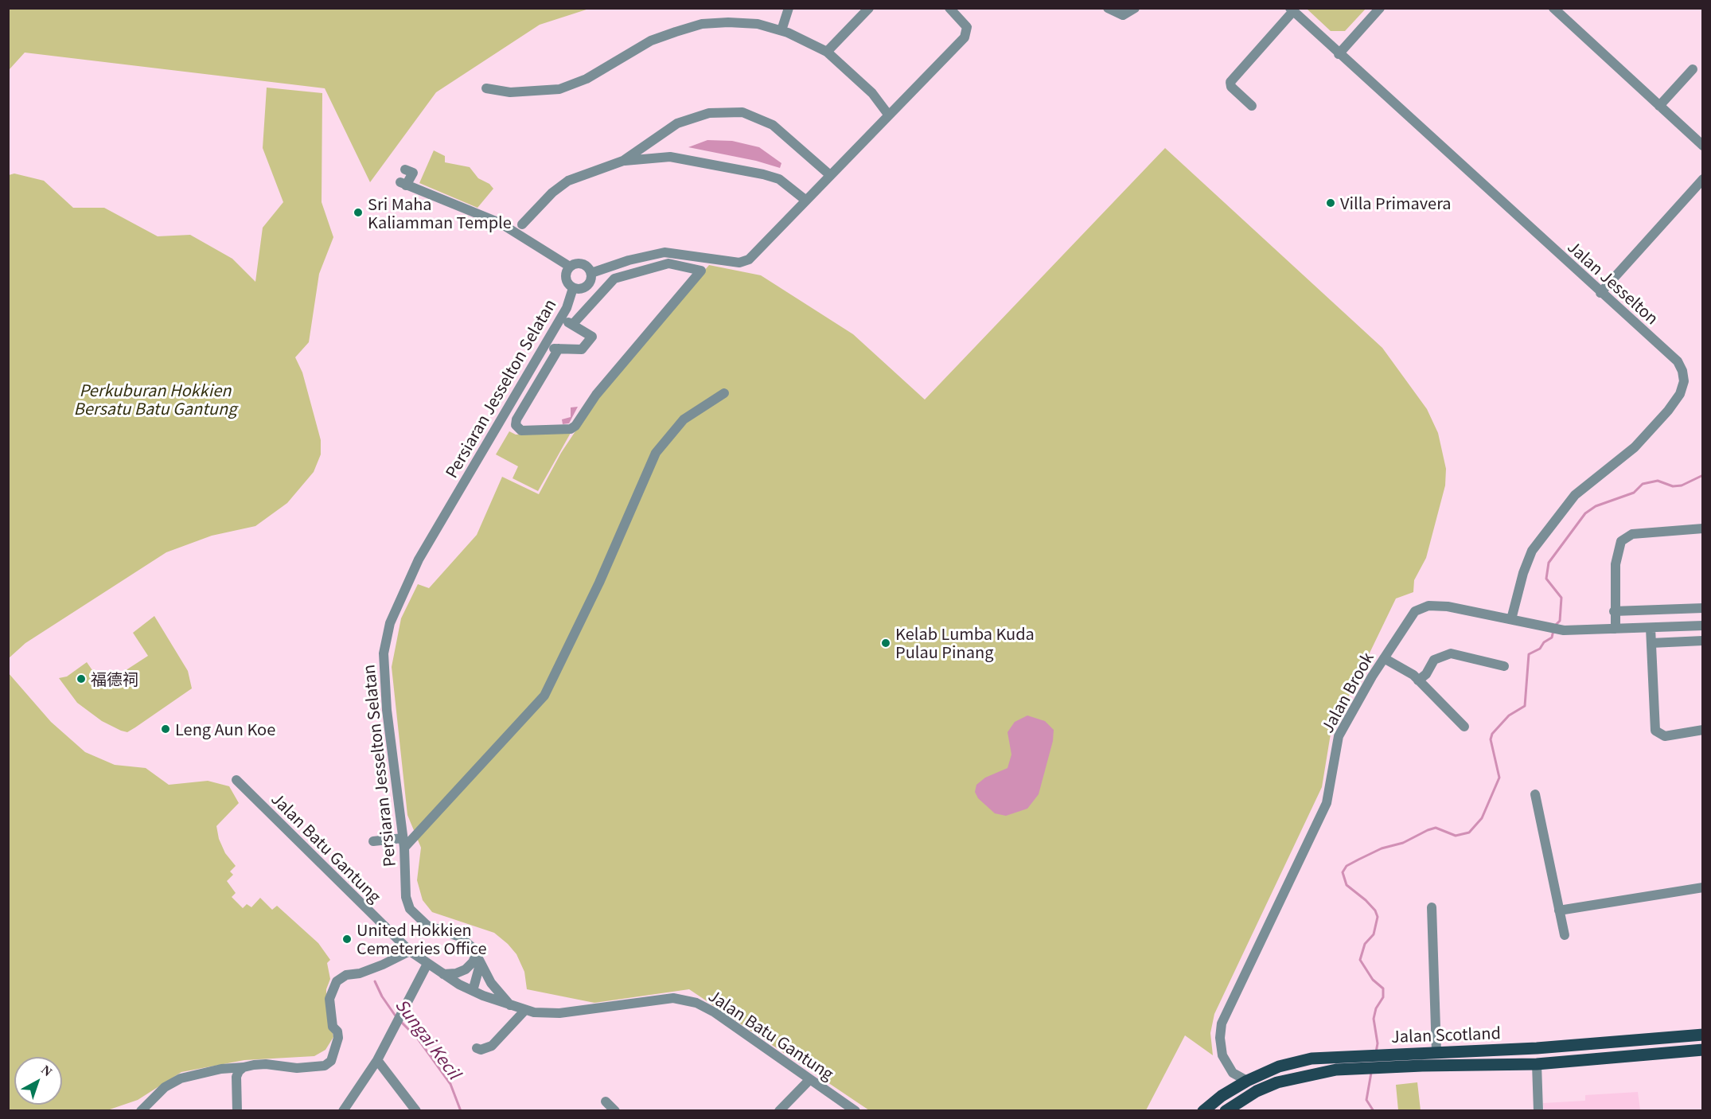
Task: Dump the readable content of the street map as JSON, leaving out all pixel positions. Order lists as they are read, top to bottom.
{
  "streets": {
    "main road": ["Jalan Scotland"],
    "street": [
      "Jalan Jesselton",
      "Persiaran Jesselton Selatan",
      "Jalan Brook",
      "Jalan Batu Gantung"
    ]
  },
  "crossings": [
    ["Jalan Jesselton", "Jalan Brook"],
    ["Persiaran Jesselton Selatan", "Jalan Batu Gantung"],
    ["Jalan Brook", "Jalan Scotland"]
  ],
  "water": ["Sungai Kecil"],
  "parks": ["Perkuburan Hokkien Bersatu Batu Gantung"],
  "places": [
    "Villa Primavera",
    "Sri Maha Kaliamman Temple",
    "Kelab Lumba Kuda Pulau Pinang",
    "福德祠",
    "Leng Aun Koe",
    "United Hokkien Cemeteries Office"
  ],
  "north": "top right"
}
